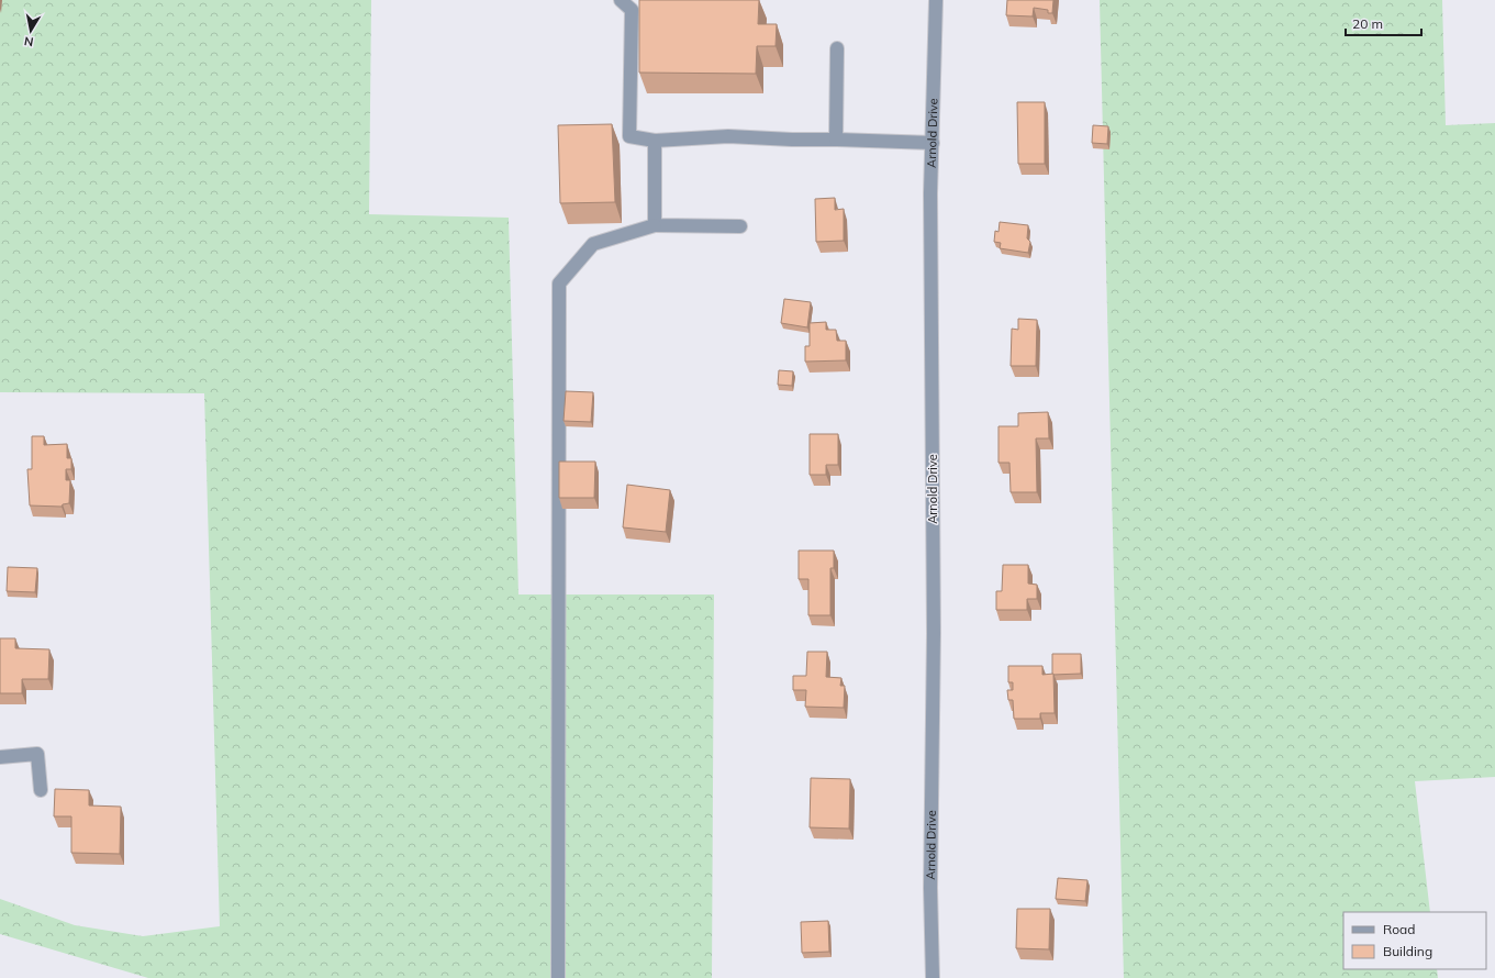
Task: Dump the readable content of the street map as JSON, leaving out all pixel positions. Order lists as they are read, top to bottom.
{
  "streets": {
    "street": ["Arnold Drive"]
  },
  "legend": ["Road", "Building"],
  "scale_bar": "20 m",
  "north": "bottom"
}
